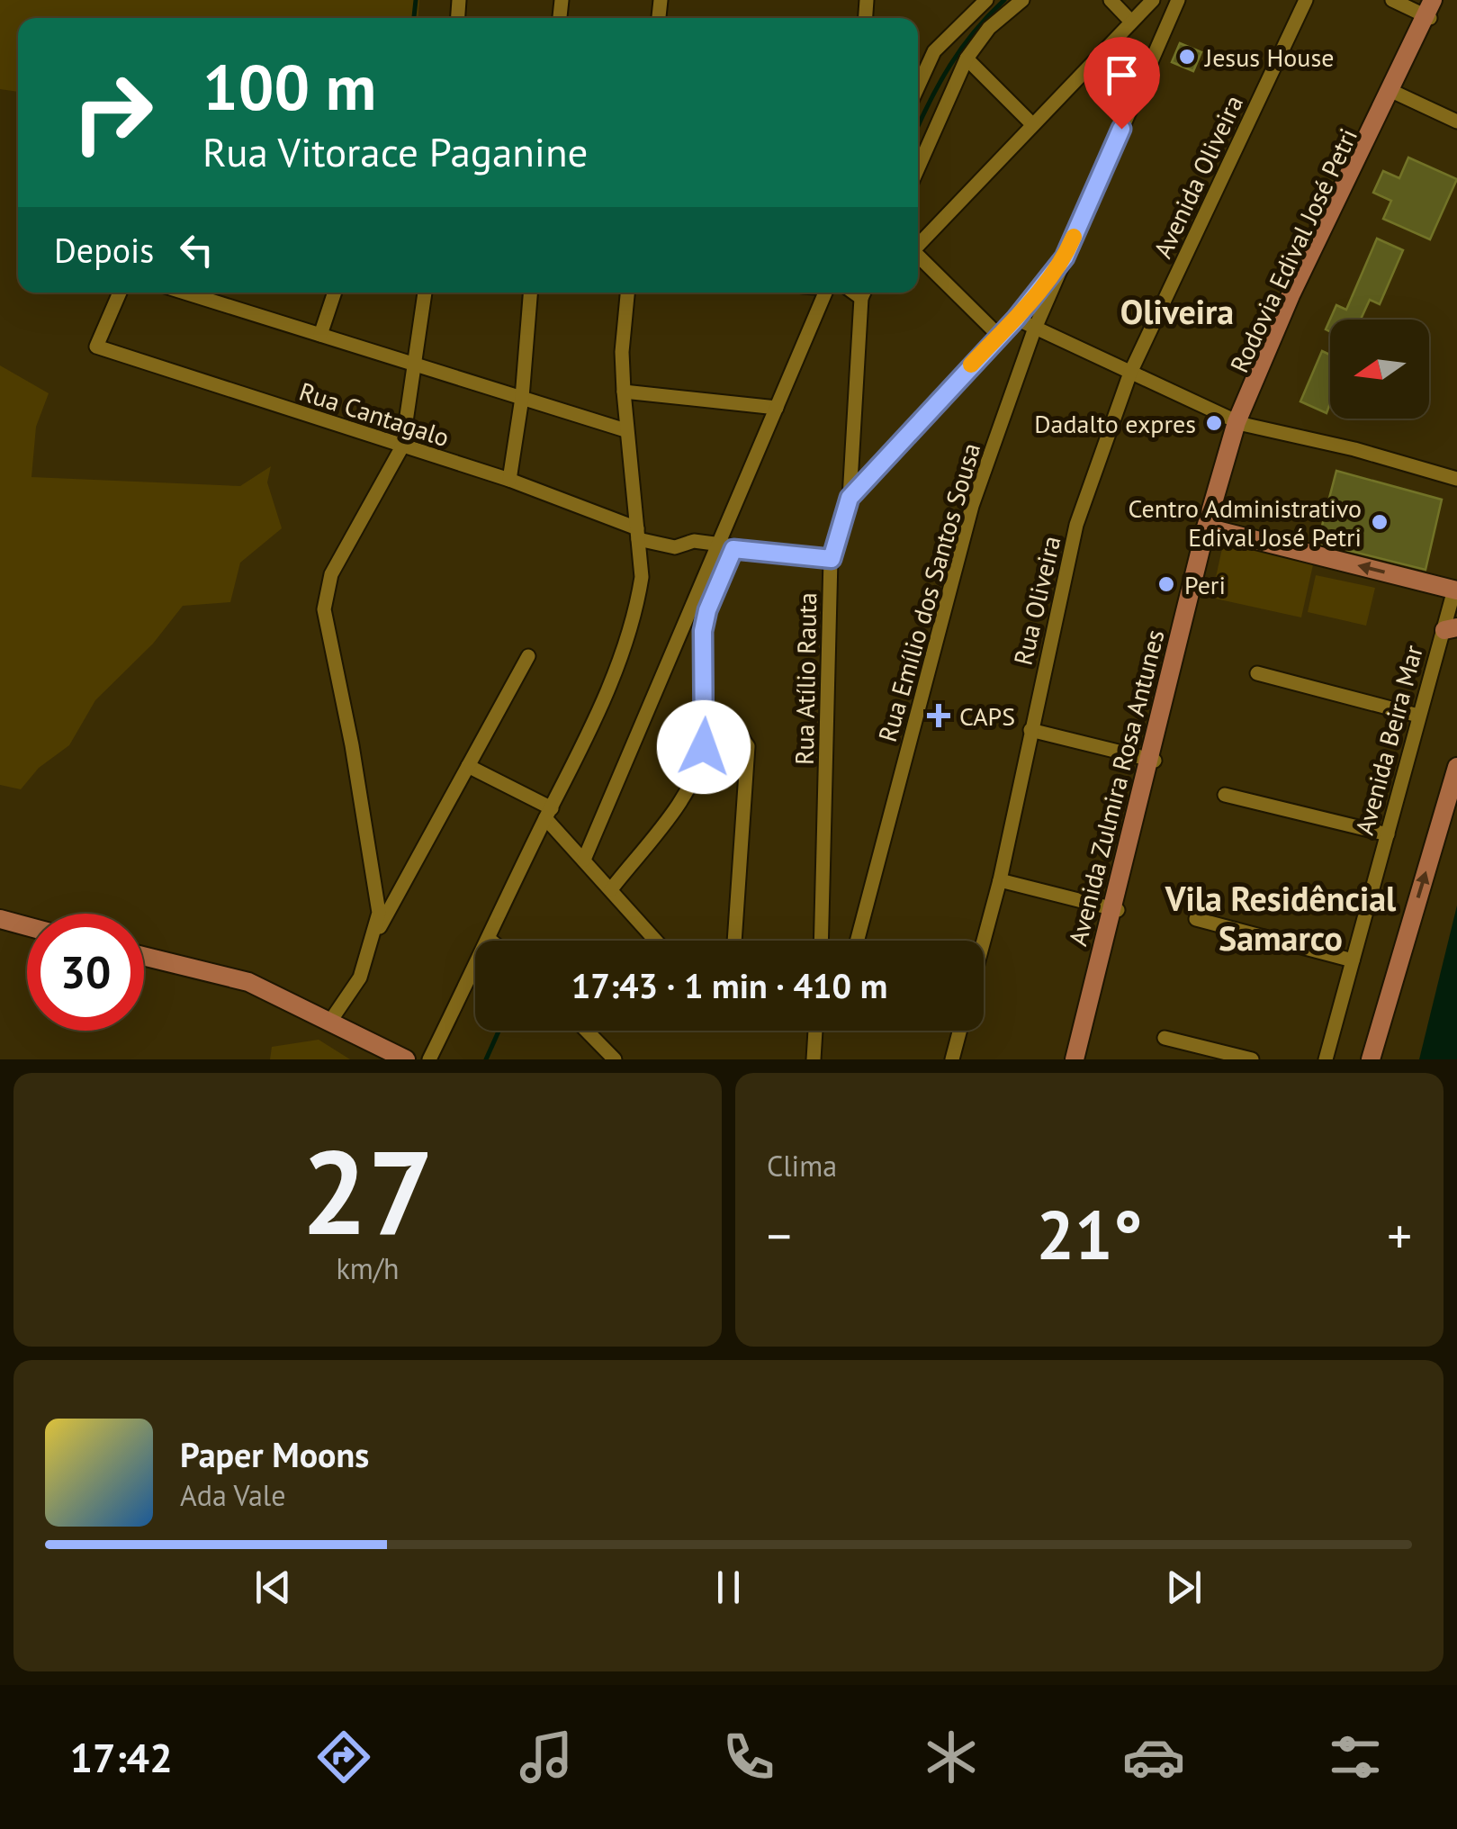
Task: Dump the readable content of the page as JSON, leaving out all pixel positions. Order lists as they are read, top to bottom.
{
  "streets": {
    "main road": ["Rodovia Edival José Petri", "Avenida Zulmira Rosa Antunes"],
    "street": [
      "Avenida Oliveira",
      "Rua Cantagalo",
      "Rua Emílio dos Santos Sousa",
      "Rua Oliveira",
      "Rua Atílio Rauta",
      "Avenida Beira Mar"
    ]
  },
  "crossings": [
    ["Avenida Oliveira", "Rua Oliveira"],
    ["Rodovia Edival José Petri", "Avenida Zulmira Rosa Antunes"],
    ["Rua Cantagalo", "Rua Atílio Rauta"]
  ],
  "districts": ["Oliveira", "Vila Residêncial Samarco"],
  "places": {
    "other": [
      "Jesus House",
      "Dadalto expres",
      "Centro Administrativo Edival José Petri",
      "Peri"
    ],
    "health": ["CAPS"]
  },
  "north": "left",
  "page": {
    "turn": ["100 m", "Rua Vitorace Paganine"],
    "then": "Depois",
    "limit": "30",
    "trip": "17:43 · 1 min · 410 m",
    "tile": [
      ["27", "km/h"],
      "Clima"
    ],
    "heat": ["−", "21°", "+"],
    "song": ["Paper Moons", "Ada Vale"],
    "tabs": "17:42"
  }
}
